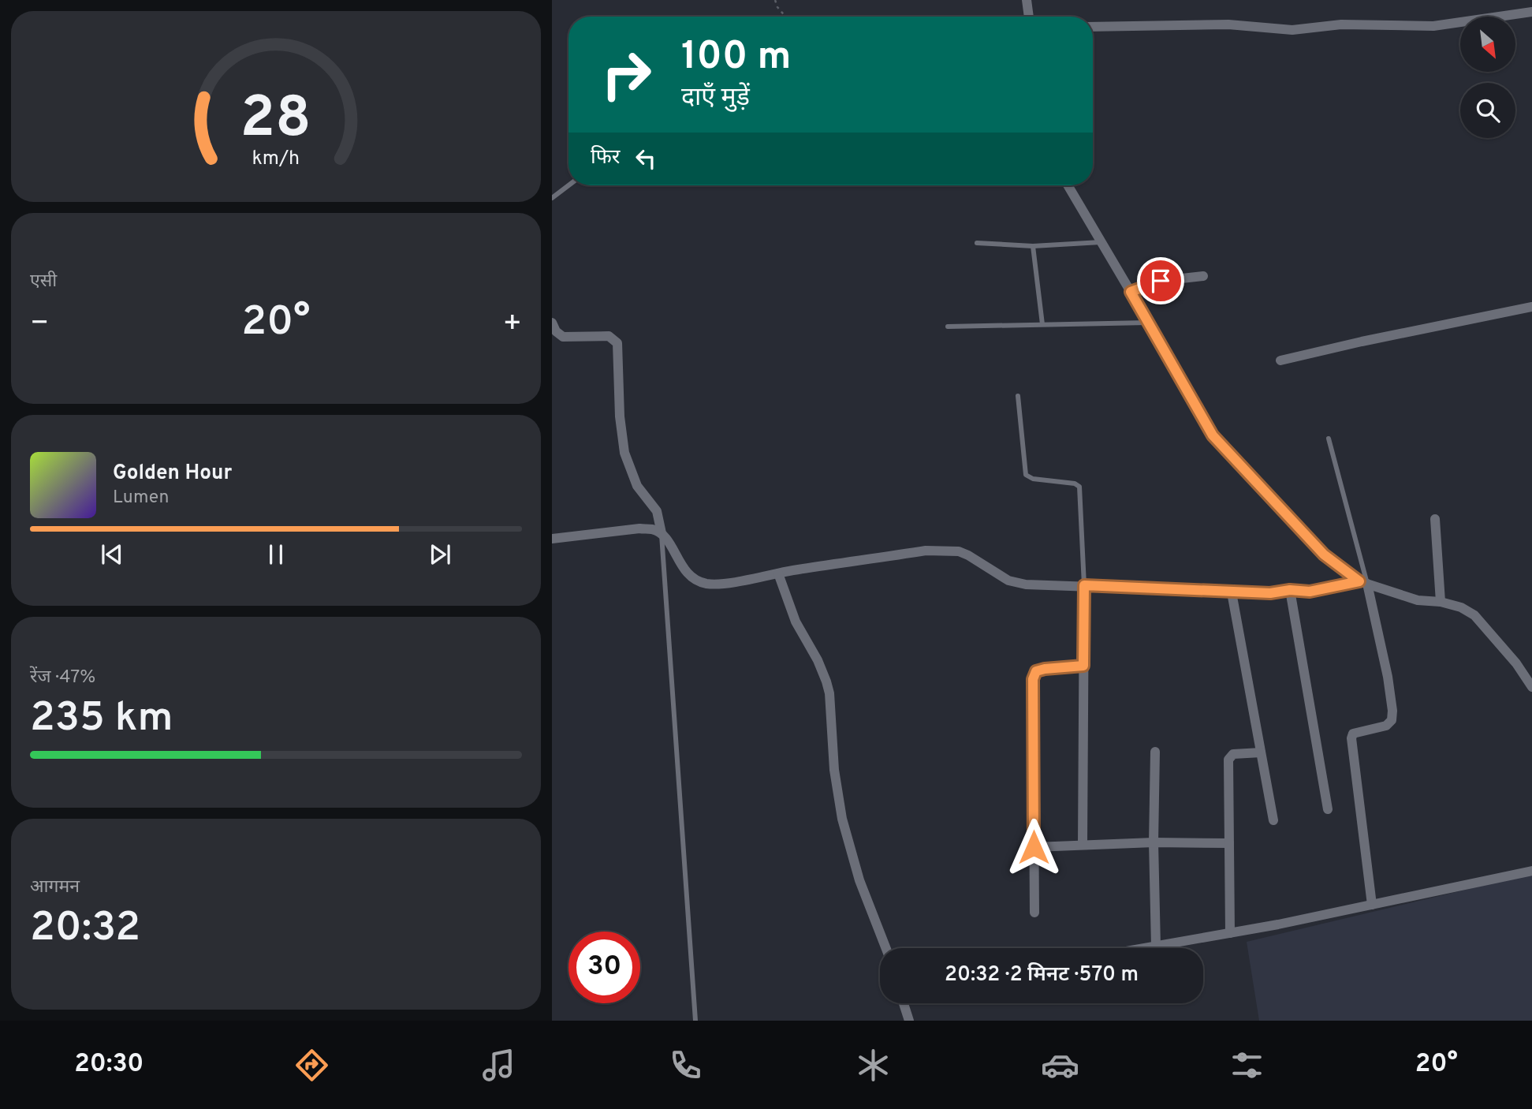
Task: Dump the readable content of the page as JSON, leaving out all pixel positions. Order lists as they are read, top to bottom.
{
  "north": "bottom right",
  "page": {
    "turn": ["100 m", "दाएँ मुड़ें"],
    "then": "फिर",
    "tile": [
      "एसी",
      ["रेंज · 47%", "235 km"],
      ["आगमन", "20:32"]
    ],
    "heat": ["−", "20°", "+"],
    "song": ["Golden Hour", "Lumen"],
    "limit": "30",
    "trip": "20:32 · 2 मिनट · 570 m",
    "tabs": ["20:30", "20°"],
    "gauge": ["28", "km/h"]
  }
}
